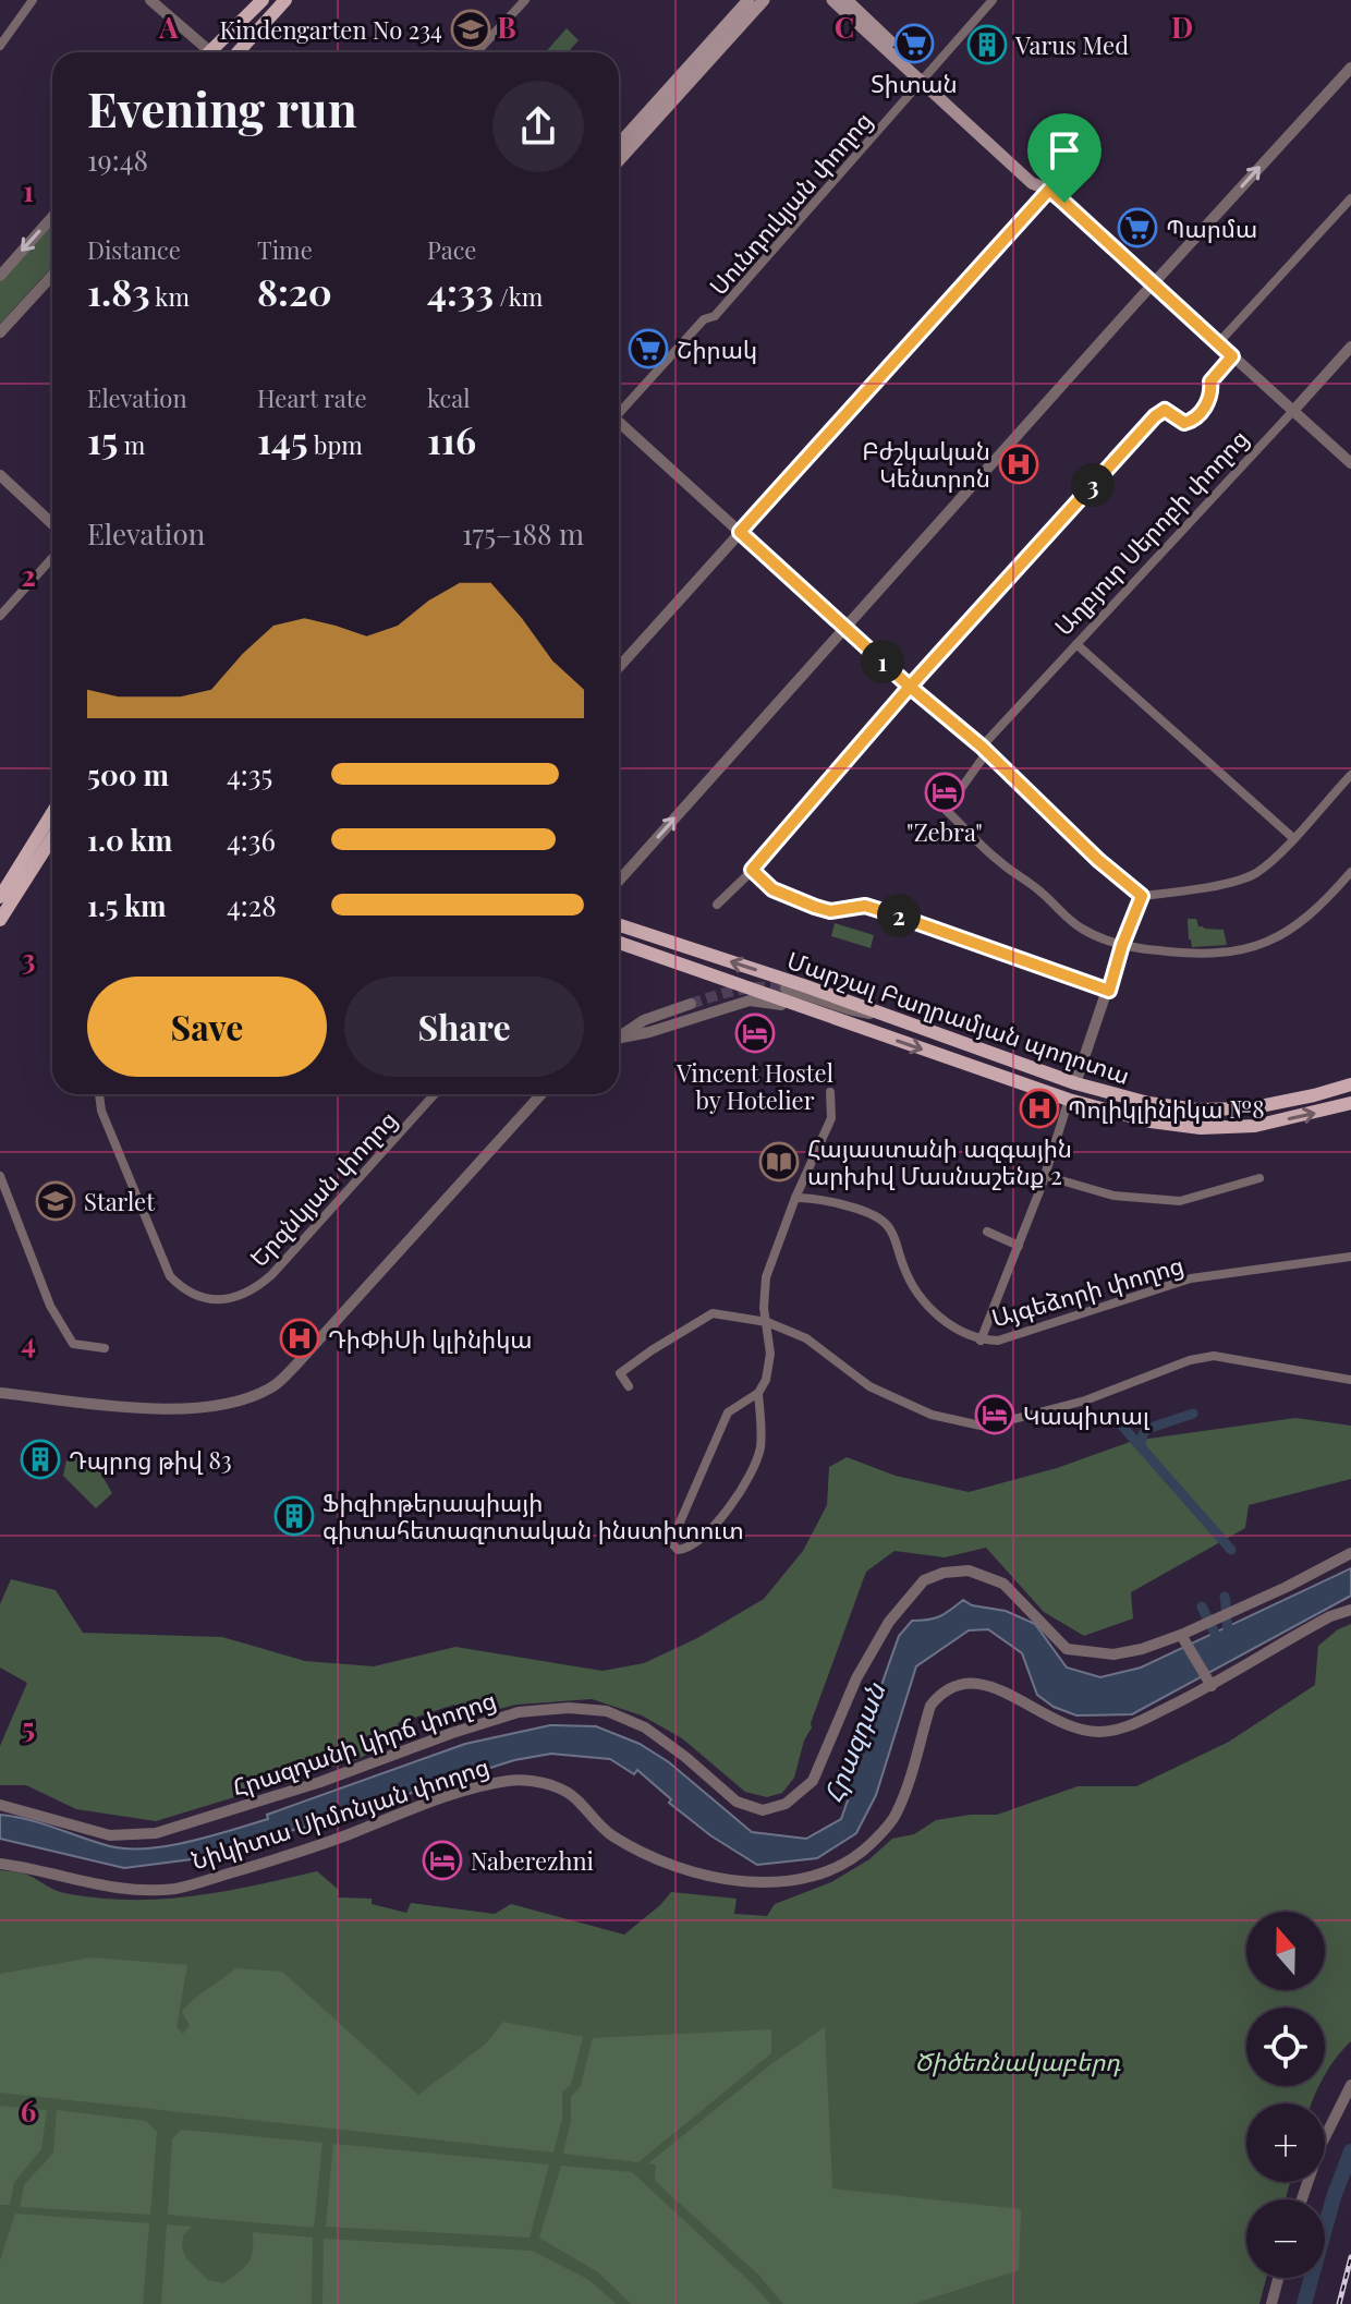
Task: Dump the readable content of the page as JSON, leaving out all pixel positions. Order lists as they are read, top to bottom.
{
  "streets": {
    "main road": ["Մարշալ Բաղրամյան պողոտա"],
    "street": [
      "Սունդուկյան փողոց",
      "Աղբյուր Սերոբի փողոց",
      "Երզնկյան փողոց",
      "Այգեձորի փողոց",
      "Հրազդանի կիրճ փողոց",
      "Նիկիտա Սիմոնյան փողոց"
    ]
  },
  "water": ["Հրազդան"],
  "parks": ["Ծիծեռնակաբերդ"],
  "places": {
    "school or university": ["Kindengarten No 234", "Starlet"],
    "supermarket": ["Տիտան", "Պարմա", "Շիրակ"],
    "building": ["Varus Med", "Դպրոց թիվ 83", "Ֆիզիոթերապիայի գիտահետազոտական ինստիտուտ"],
    "hospital": ["Բժշկական Կենտրոն", "Պոլիկլինիկա №8", "ԴիՓիՍի կլինիկա"],
    "hotel": [
      "\"Zebra\"",
      "Vincent Hostel by Hotelier",
      "Կապիտալ",
      "Naberezhni"
    ],
    "library": ["Հայաստանի ազգային արխիվ Մասնաշենք 2"]
  },
  "north": "top",
  "page": {
    "heading": ["Evening run", "19:48"],
    "stats": [
      ["Distance", "1.83 km"],
      ["Time", "8:20"],
      ["Pace", "4:33 /km"],
      ["Elevation", "15 m"],
      ["Heart rate", "145 bpm"],
      ["kcal", "116"]
    ],
    "pins": ["3", "1", "2"],
    "chart": ["Elevation", "175–188 m"],
    "list": [
      {
        "name": "500 m",
        "note": "4:35"
      },
      {
        "name": "1.0 km",
        "note": "4:36"
      },
      {
        "name": "1.5 km",
        "note": "4:28"
      }
    ],
    "buttons": ["Save", "Share"],
    "map_buttons": ["+", "−"]
  },
  "grid": {
    "columns": [
      "A",
      "B",
      "C",
      "D"
    ],
    "rows": [
      "1",
      "2",
      "3",
      "4",
      "5",
      "6"
    ]
  }
}
